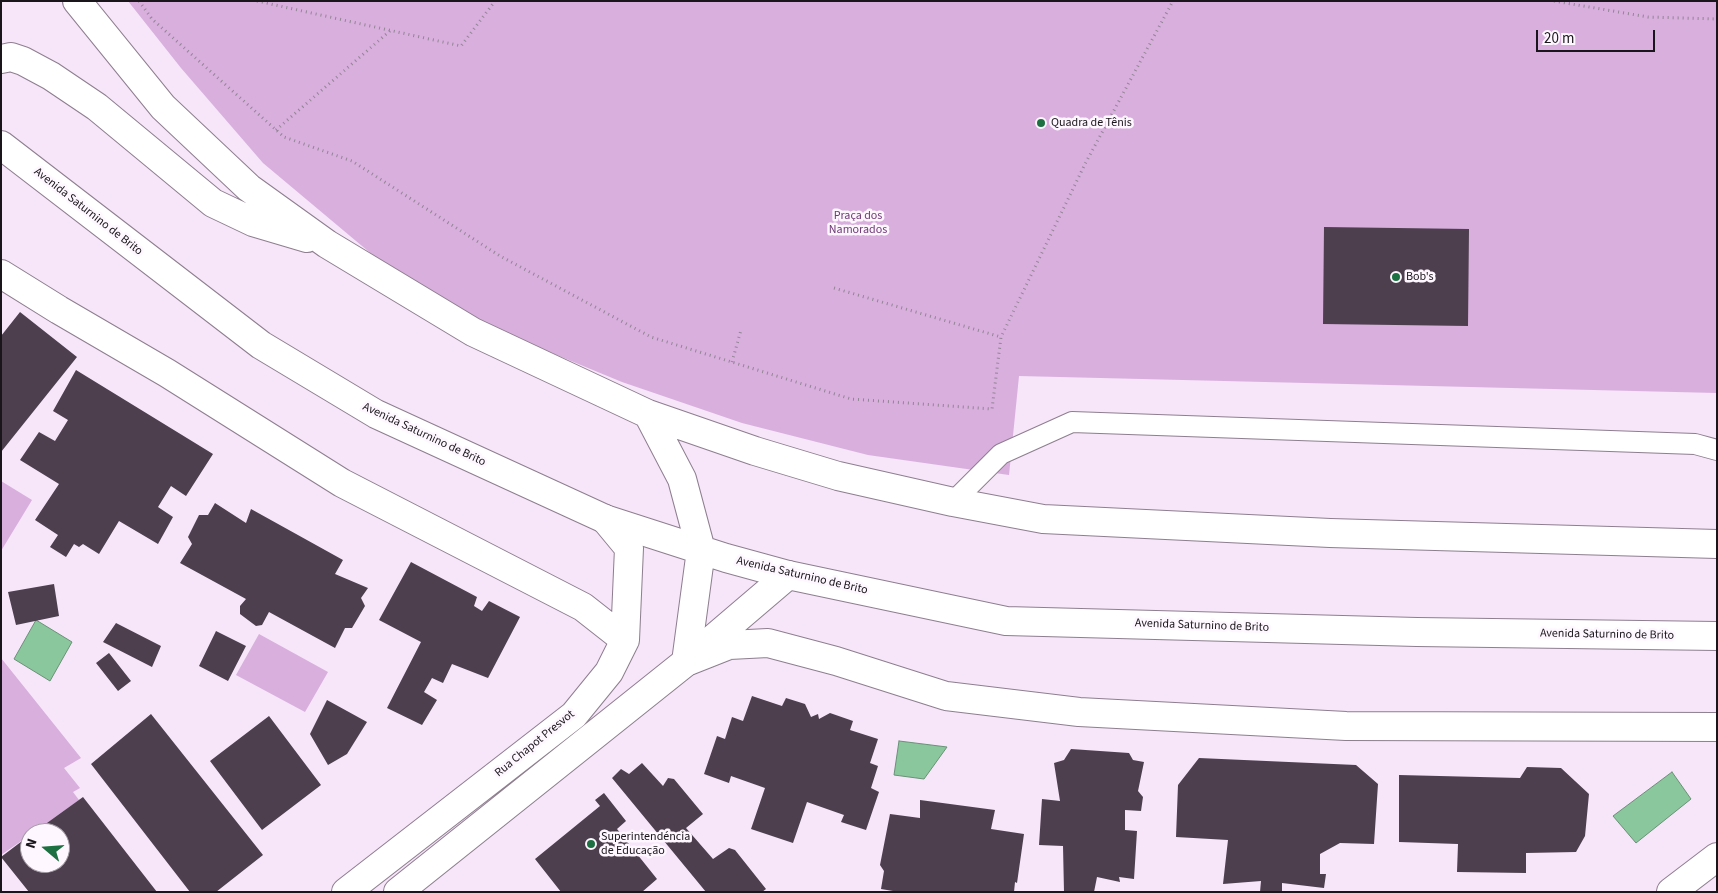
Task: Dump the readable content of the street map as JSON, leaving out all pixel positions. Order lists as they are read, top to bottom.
{
  "streets": {
    "main road": ["Avenida Saturnino de Brito", "Rua Chapot Presvot"]
  },
  "crossings": [
    ["Avenida Saturnino de Brito", "Rua Chapot Presvot"]
  ],
  "parks": ["Praça dos Namorados"],
  "places": ["Quadra de Tênis", "Bob's", "Superintendéncia de Educação"],
  "scale_bar": "20 m",
  "north": "left"
}
